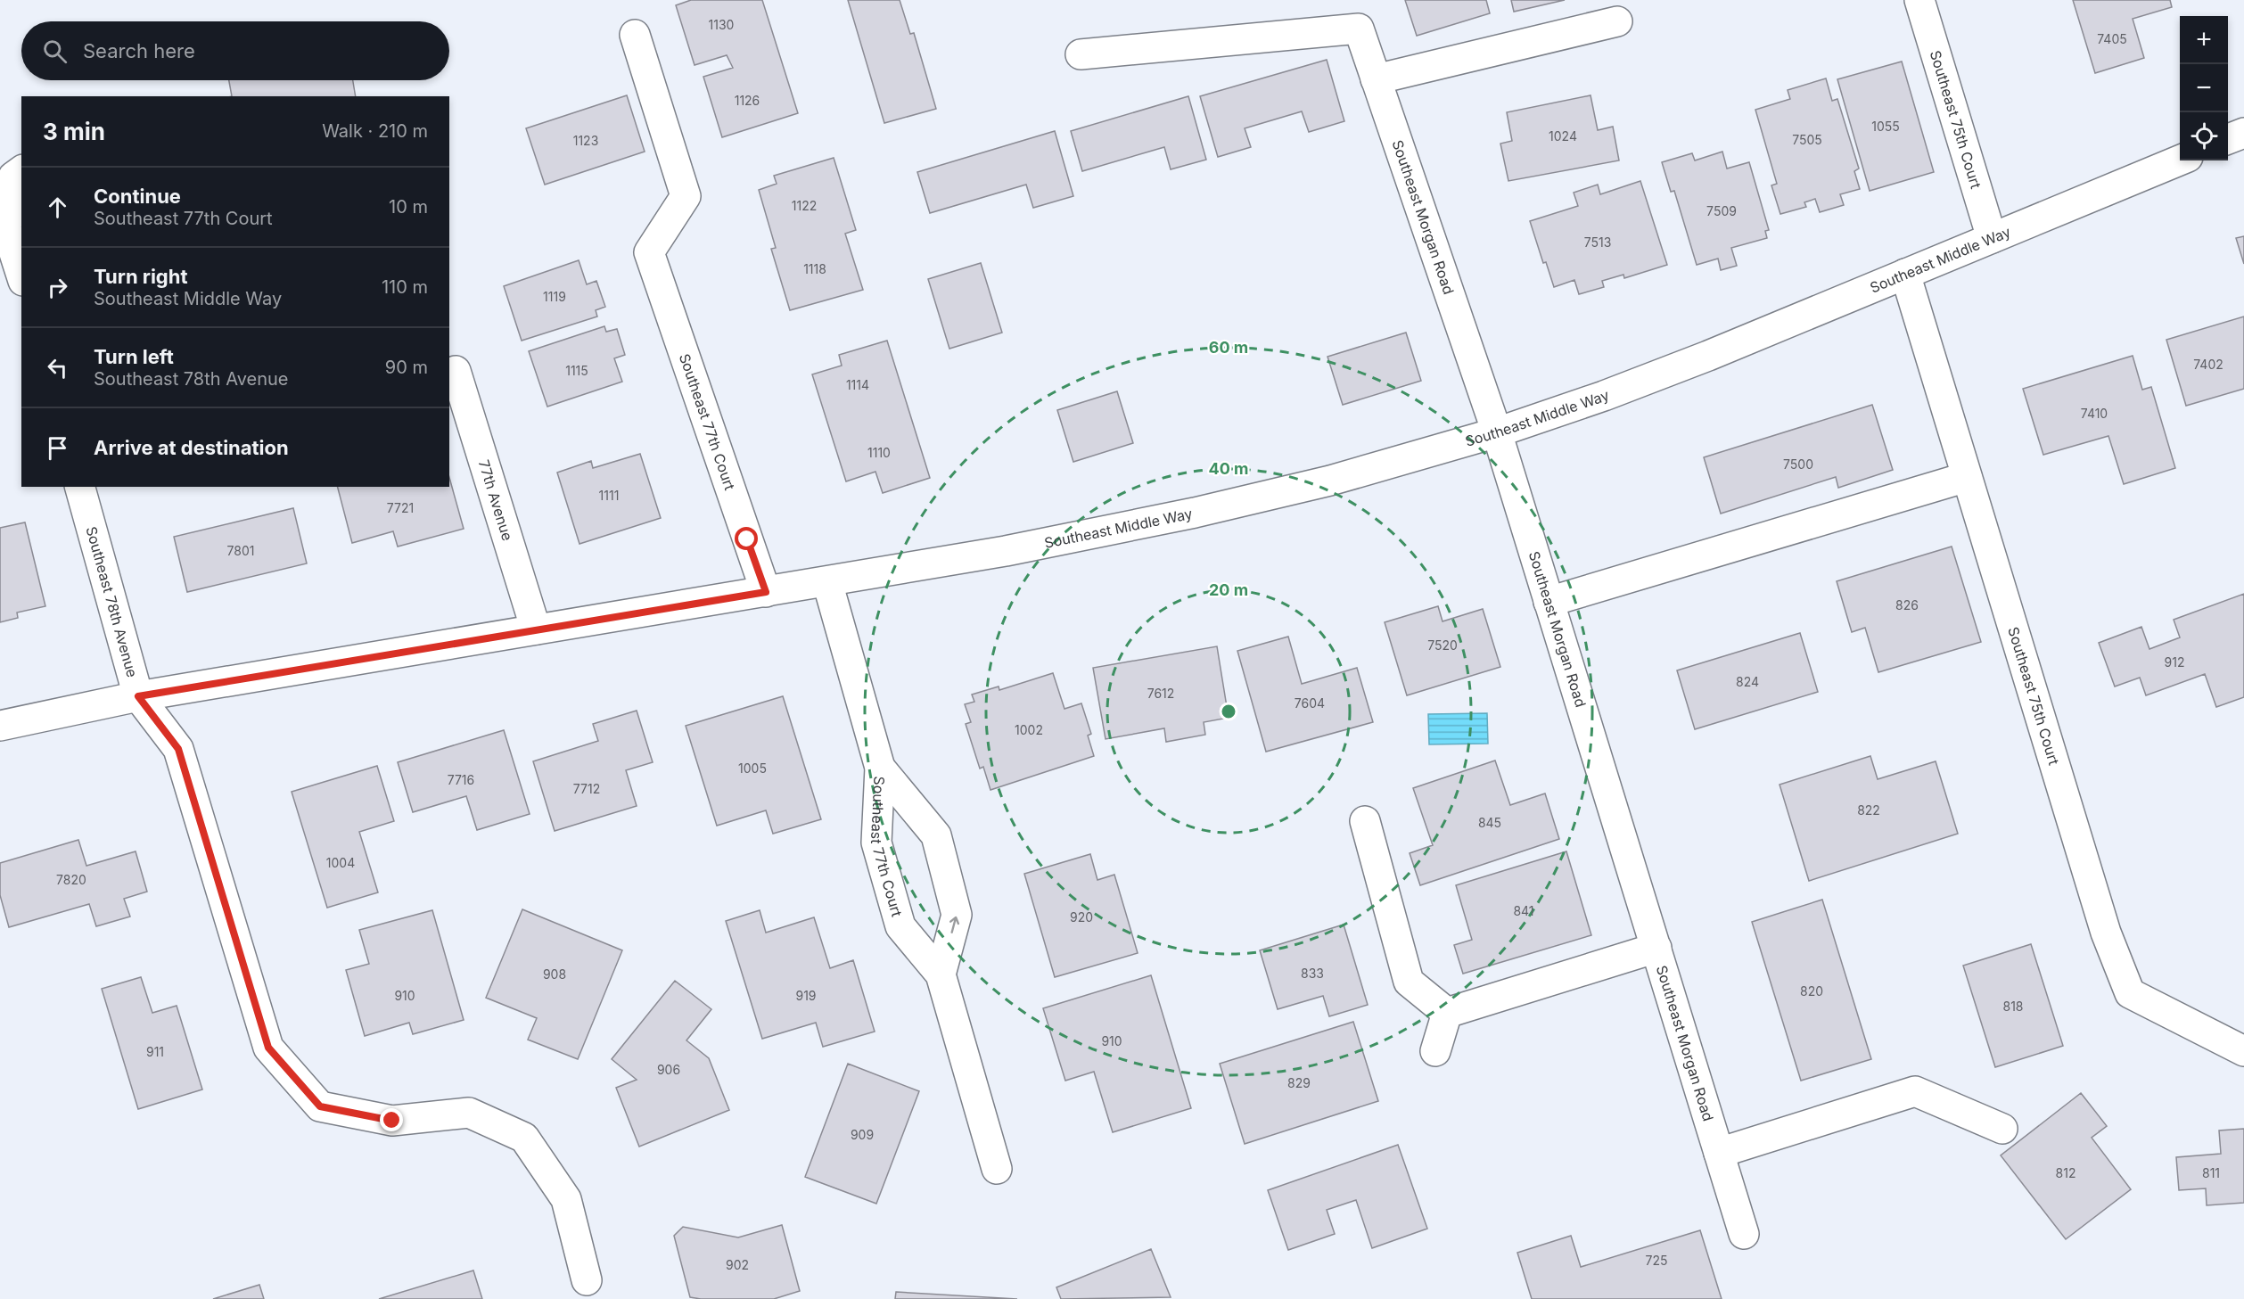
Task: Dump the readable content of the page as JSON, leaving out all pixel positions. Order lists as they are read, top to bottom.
{
  "streets": {
    "street": [
      "Southeast 75th Court",
      "Southeast Morgan Road",
      "Southeast Middle Way",
      "Southeast 77th Court",
      "77th Avenue",
      "Southeast 78th Avenue"
    ]
  },
  "crossings": [
    ["Southeast 75th Court", "Southeast Middle Way"],
    ["Southeast Morgan Road", "Southeast Middle Way"],
    ["Southeast Middle Way", "Southeast 77th Court"],
    ["Southeast Middle Way", "77th Avenue"],
    ["Southeast Middle Way", "Southeast 78th Avenue"]
  ],
  "house_numbers": [
    "1130",
    "7405",
    "1126",
    "1055",
    "1024",
    "7505",
    "1123",
    "1122",
    "7509",
    "7513",
    "1118",
    "1119",
    "7402",
    "1115",
    "1114",
    "7410",
    "1110",
    "7500",
    "1111",
    "7721",
    "7801",
    "826",
    "7520",
    "912",
    "824",
    "7612",
    "7604",
    "1002",
    "1005",
    "7716",
    "7712",
    "822",
    "845",
    "1004",
    "7820",
    "841",
    "920",
    "833",
    "908",
    "820",
    "910",
    "919",
    "818",
    "910",
    "911",
    "906",
    "829",
    "909",
    "812",
    "811",
    "725",
    "902"
  ],
  "page": {
    "map_buttons": ["+", "−"],
    "search": "Search here",
    "heading": ["3 min", "Walk · 210 m"],
    "list": [
      ["Continue", "Southeast 77th Court", "10 m"],
      ["Turn right", "Southeast Middle Way", "110 m"],
      ["Turn left", "Southeast 78th Avenue", "90 m"],
      "Arrive at destination"
    ]
  },
  "rings": ["60 m", "40 m", "20 m"]
}
